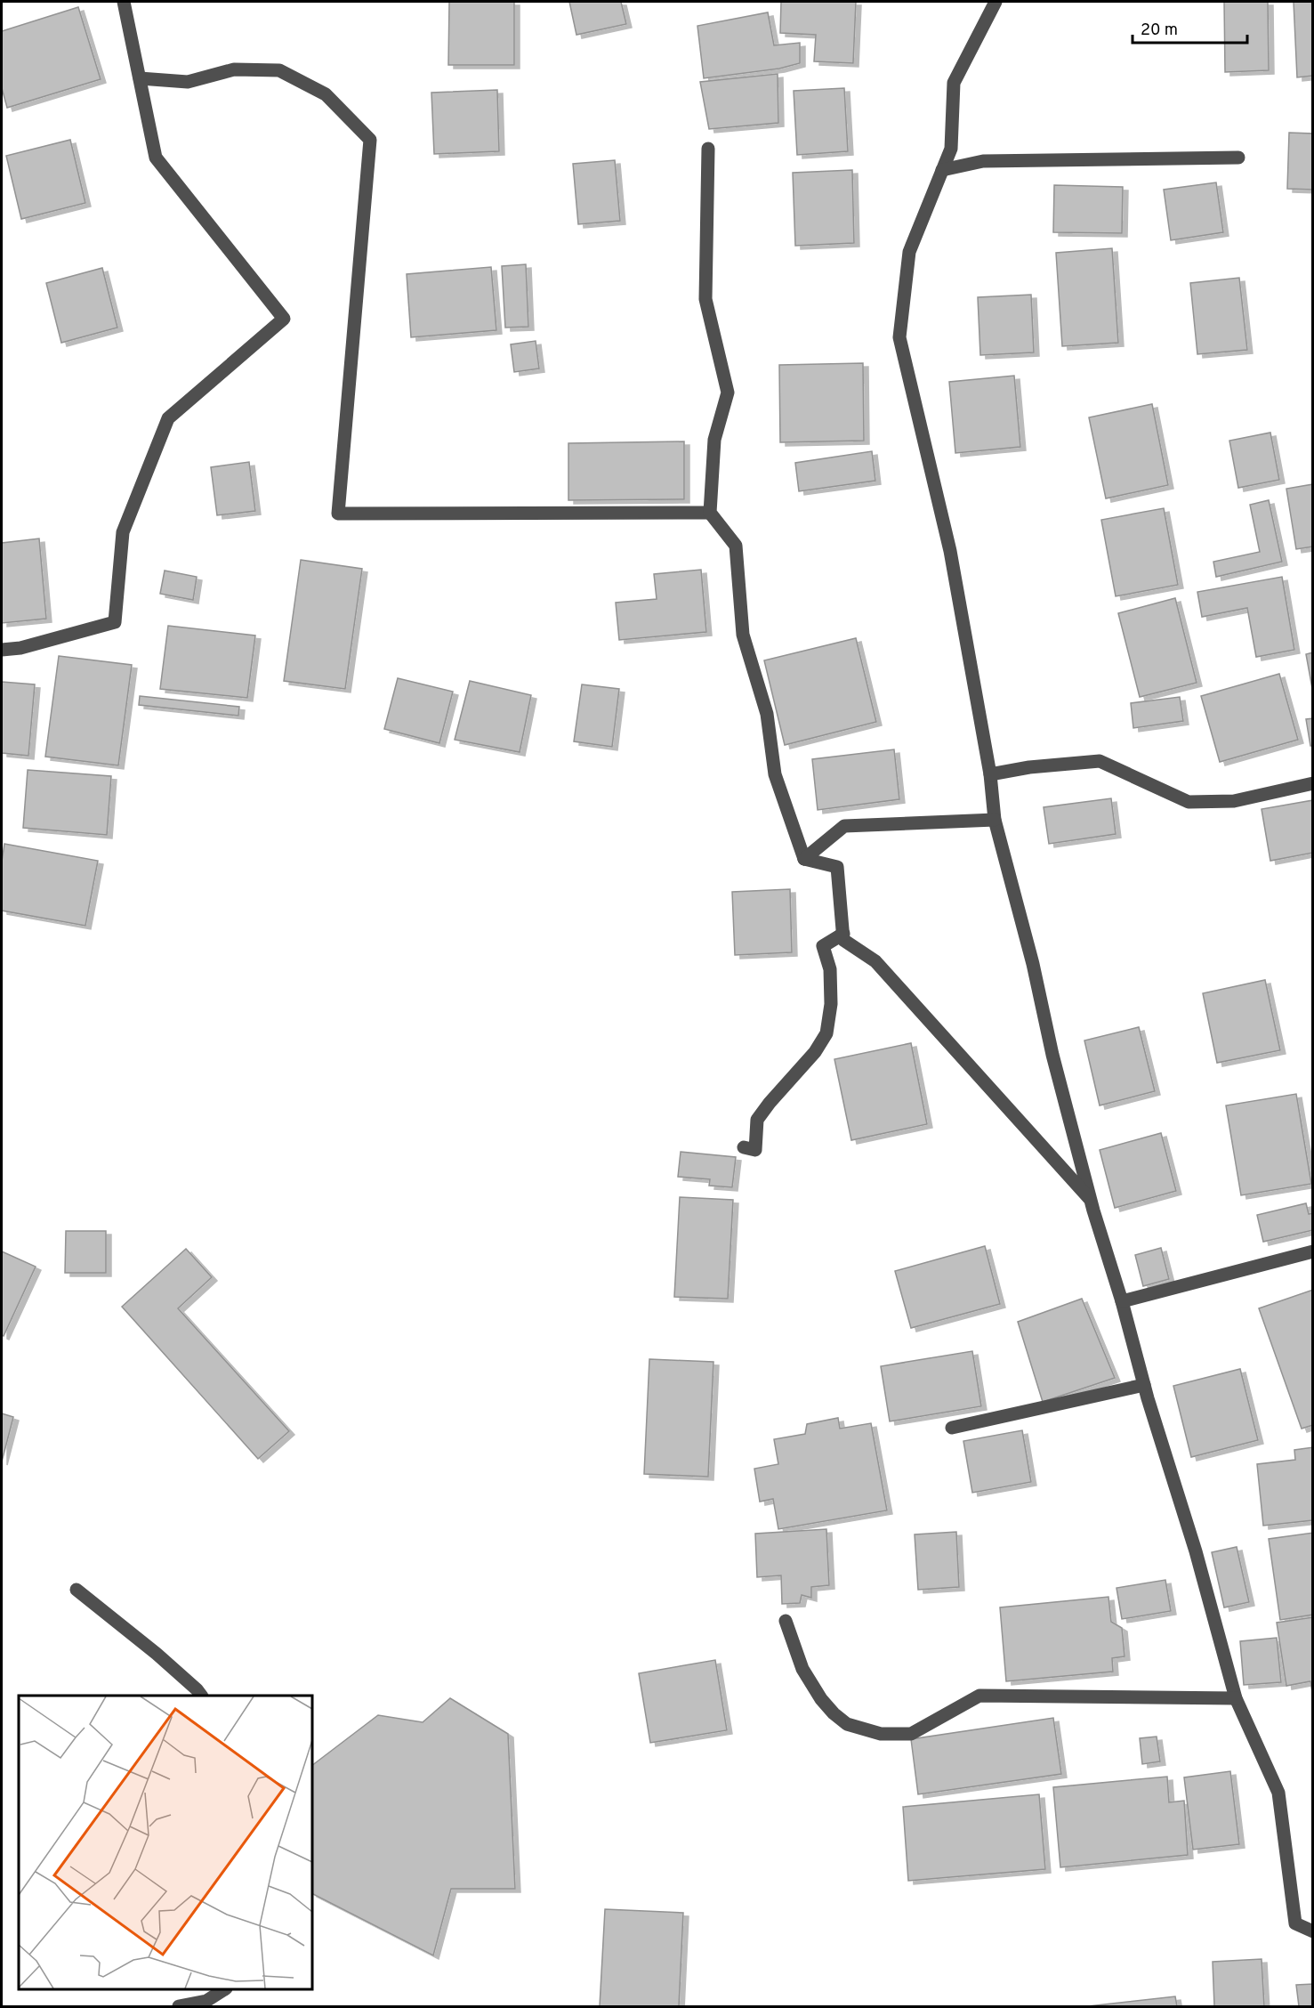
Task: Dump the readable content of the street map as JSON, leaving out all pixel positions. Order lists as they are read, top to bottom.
{
  "scale_bar": "20 m"
}
